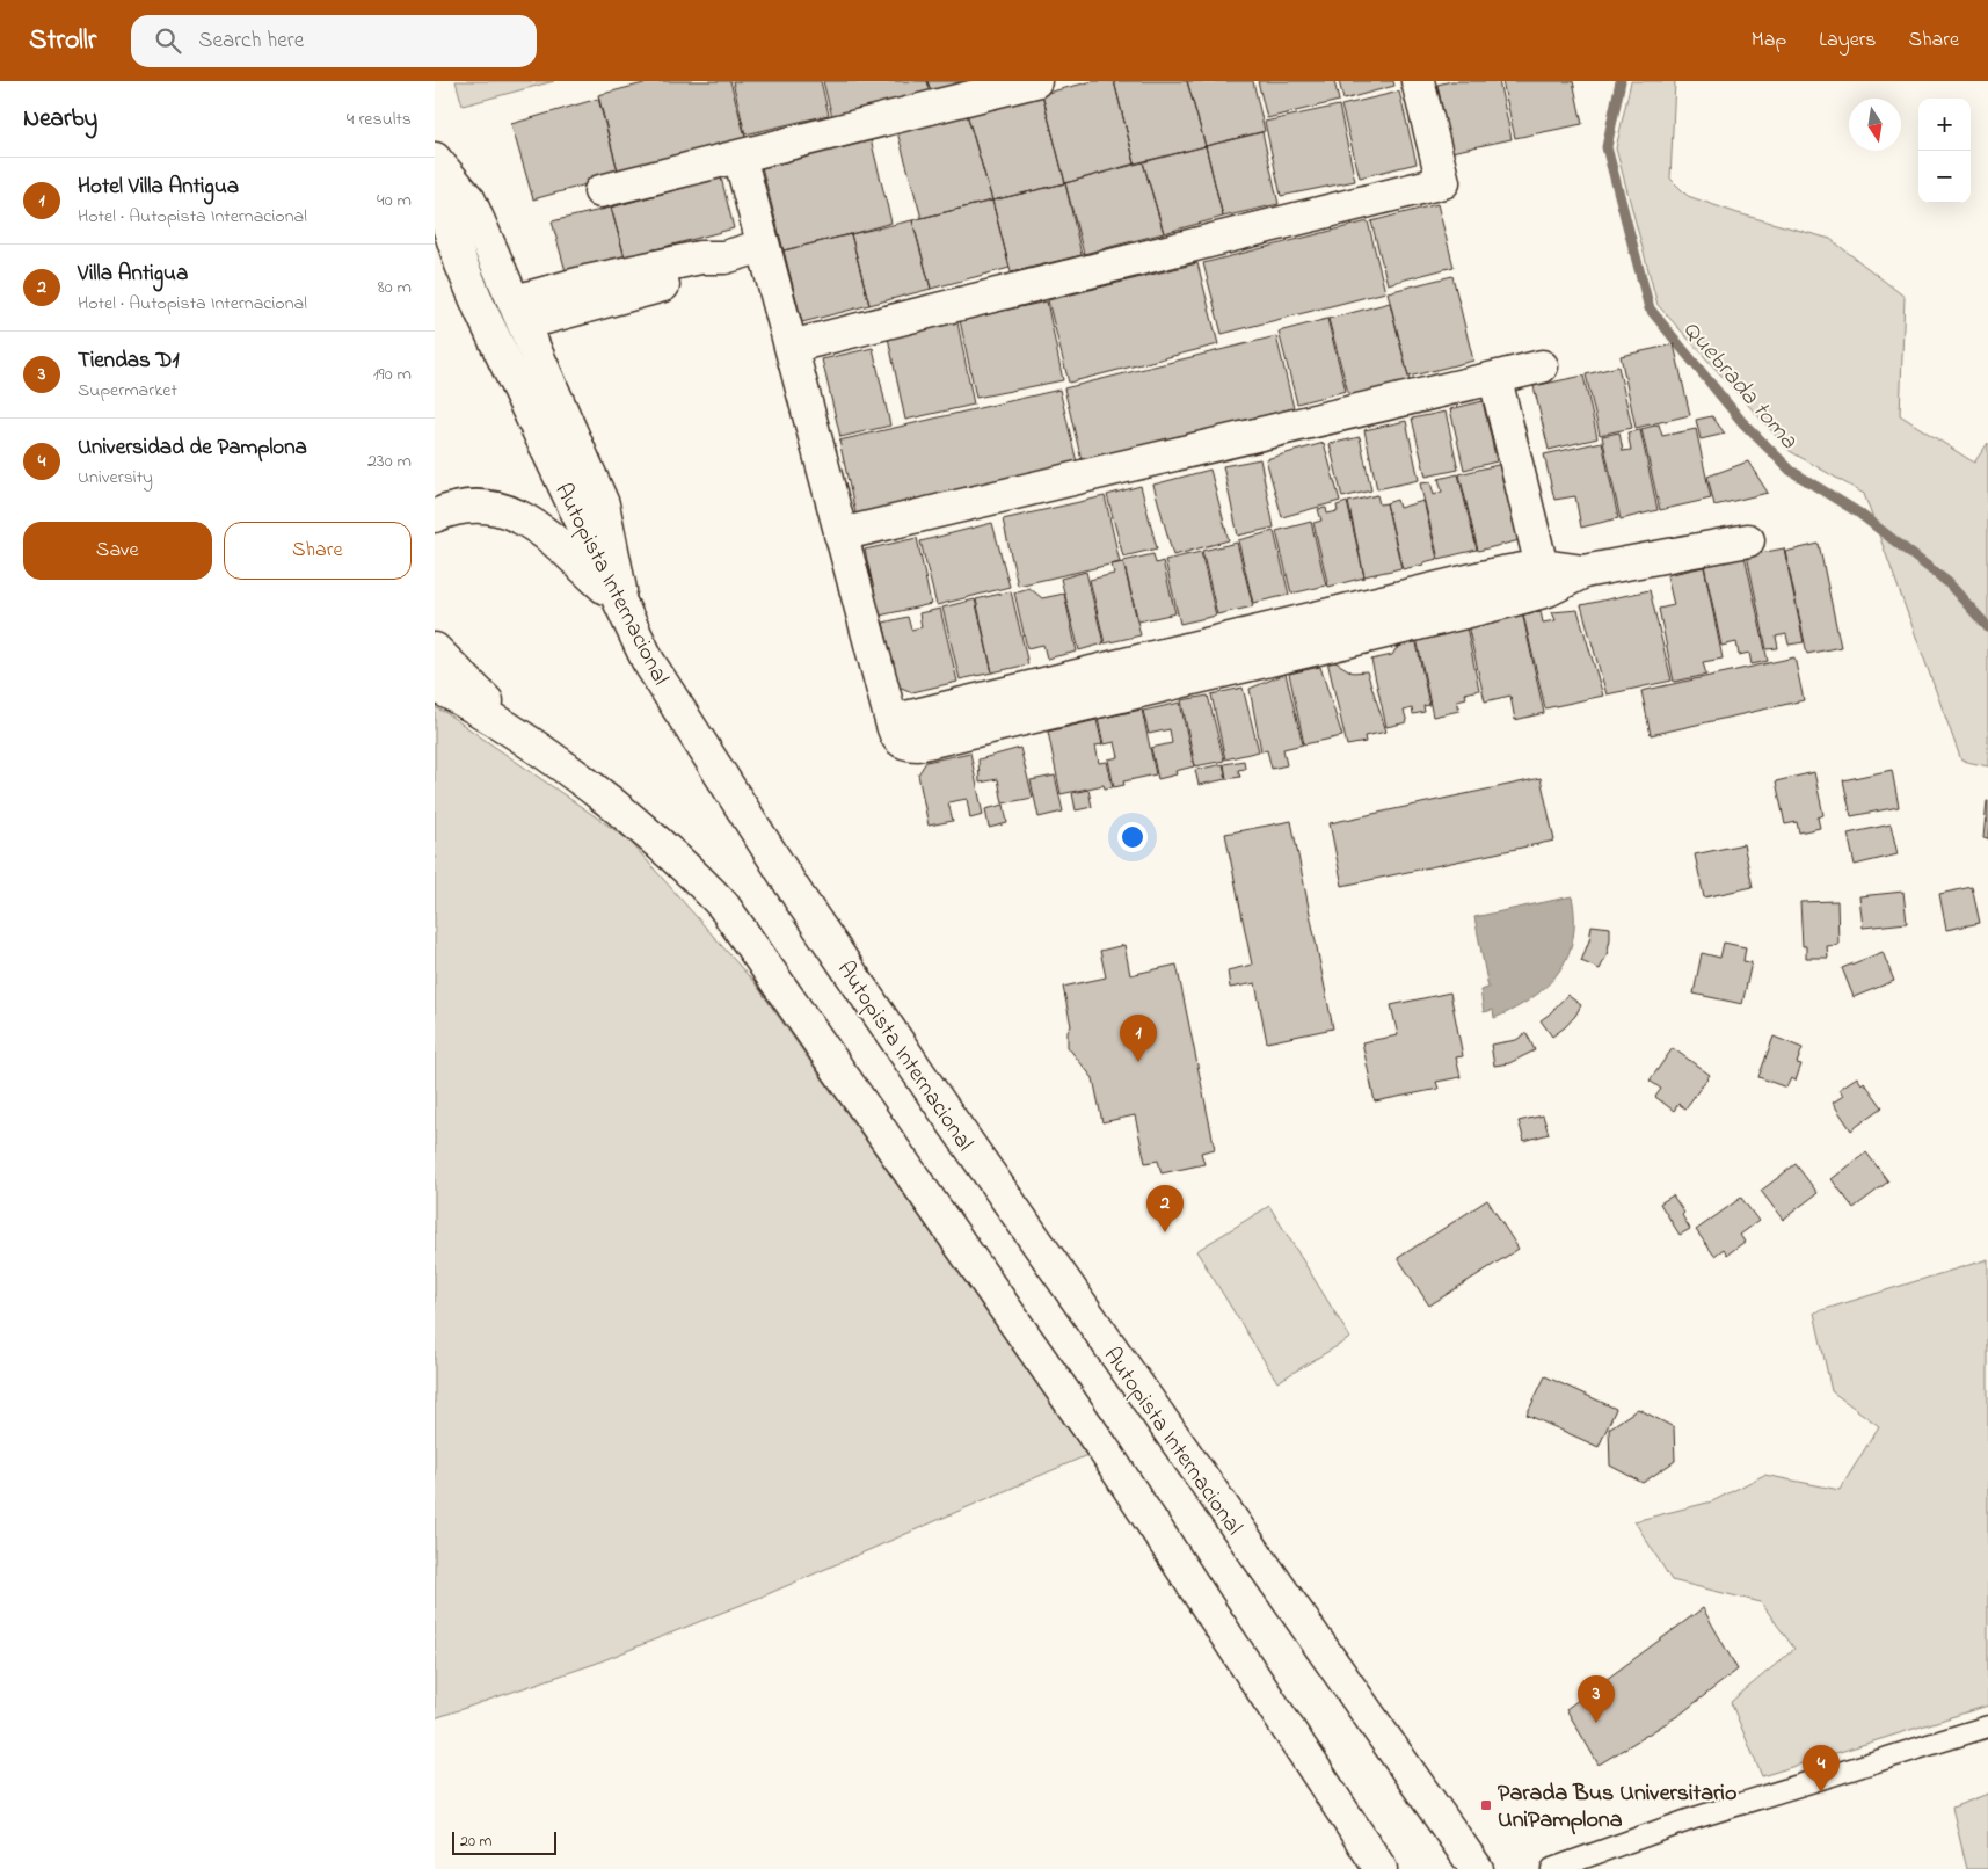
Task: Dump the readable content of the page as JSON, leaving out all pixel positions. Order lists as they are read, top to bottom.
{
  "streets": {
    "main road": ["Autopista Internacional"]
  },
  "water": ["Quebrada toma"],
  "places": {
    "transit": ["Parada Bus Universitario UniPamplona"]
  },
  "scale_bar": "20 m",
  "north": "bottom",
  "page": {
    "header": "Strollr",
    "search": "Search here",
    "nav": ["Map", "Layers", "Share"],
    "heading": ["Nearby", "4 results"],
    "map_buttons": ["+", "−"],
    "list": [
      {
        "mark": "1",
        "name": "Hotel Villa Antigua",
        "note": "Hotel · Autopista Internacional",
        "value": "40 m"
      },
      {
        "mark": "2",
        "name": "Villa Antigua",
        "note": "Hotel · Autopista Internacional",
        "value": "80 m"
      },
      {
        "mark": "3",
        "name": "Tiendas D1",
        "note": "Supermarket",
        "value": "190 m"
      },
      {
        "mark": "4",
        "name": "Universidad de Pamplona",
        "note": "University",
        "value": "230 m"
      }
    ],
    "buttons": ["Save", "Share"],
    "pins": [
      "1",
      "2",
      "3",
      "4"
    ],
    "scale": "20 m"
  }
}
